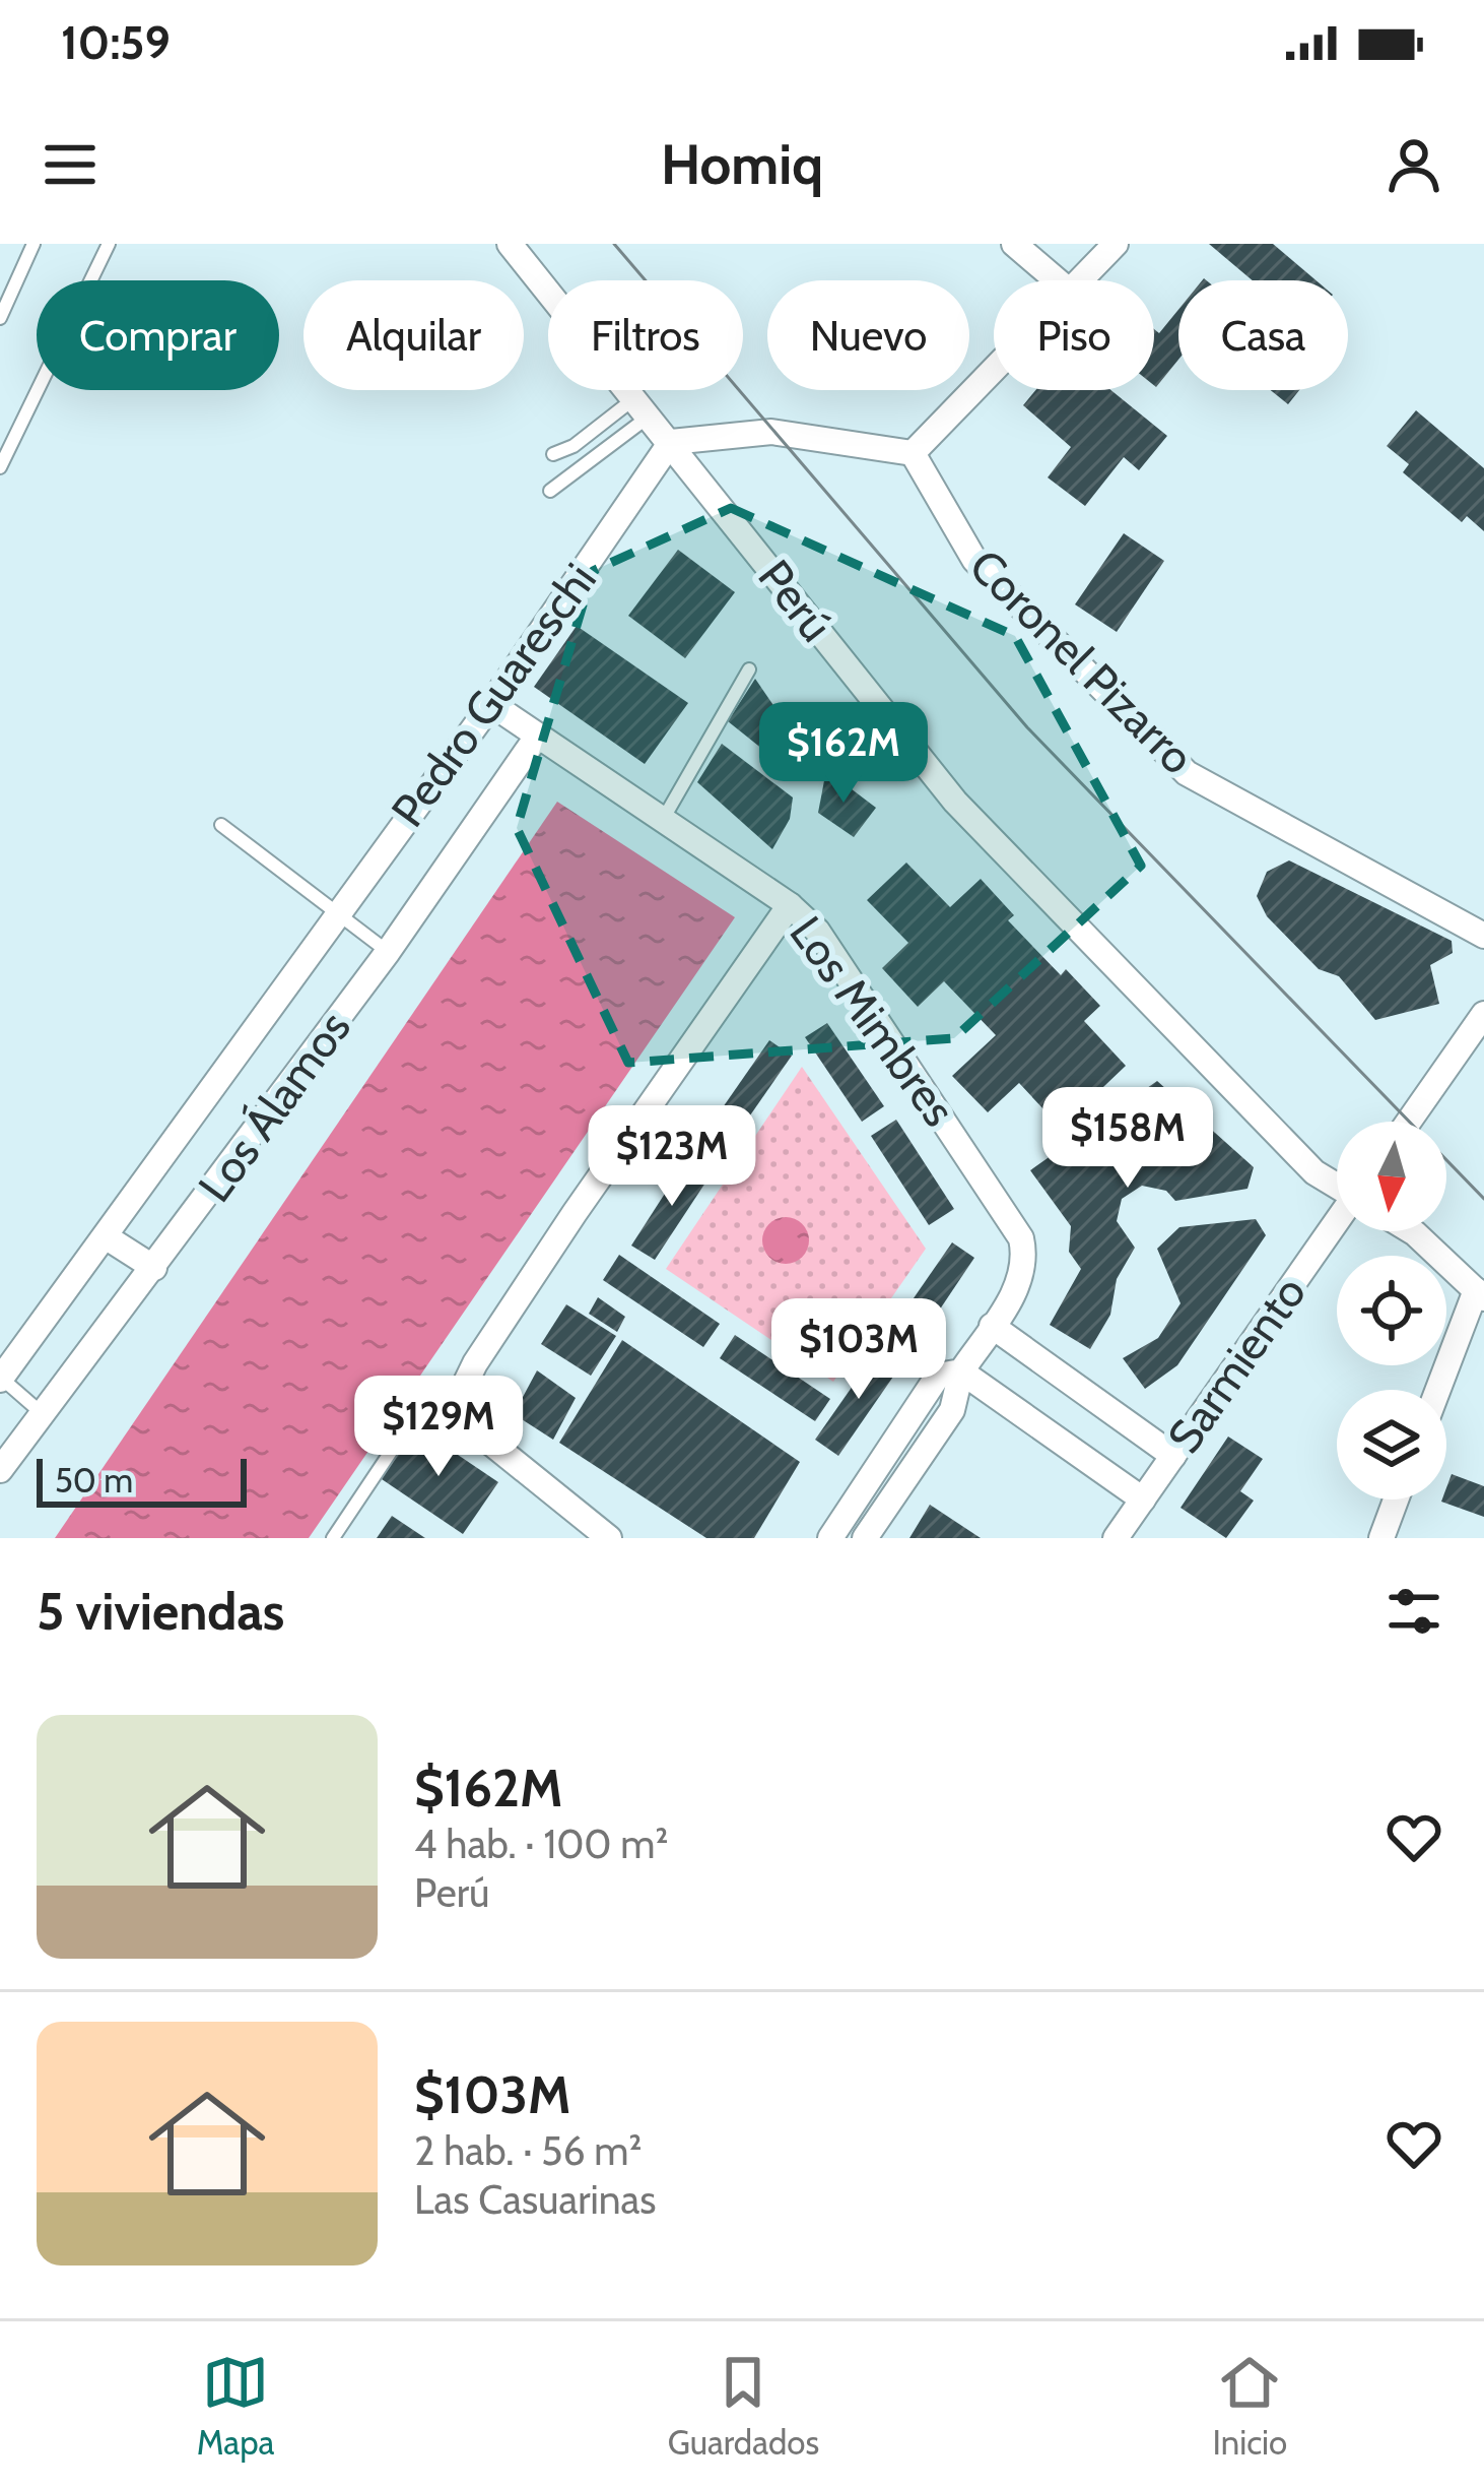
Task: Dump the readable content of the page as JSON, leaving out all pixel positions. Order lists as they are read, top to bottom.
{
  "streets": {
    "street": [
      "Perú",
      "Coronel Pizarro",
      "Pedro Guareschi",
      "Los Mimbres",
      "Los Álamos",
      "Sarmiento"
    ]
  },
  "crossings": [
    ["Perú", "Pedro Guareschi"],
    ["Pedro Guareschi", "Los Mimbres"],
    ["Los Mimbres", "Los Álamos"]
  ],
  "scale_bar": "50 m",
  "north": "bottom",
  "page": {
    "status": "10:59",
    "header": "Homiq",
    "chip": [
      "Comprar",
      "Alquilar",
      "Filtros",
      "Nuevo",
      "Piso",
      "Casa"
    ],
    "price": [
      "$162M",
      "$158M",
      "$123M",
      "$103M",
      "$129M"
    ],
    "scale": "50 m",
    "heading": "5 viviendas",
    "list": [
      {
        "name": "$162M",
        "note": "4 hab. · 100 m² · Perú"
      },
      {
        "name": "$103M",
        "note": "2 hab. · 56 m² · Las Casuarinas"
      }
    ],
    "tabs": ["Mapa", "Guardados", "Inicio"]
  }
}
